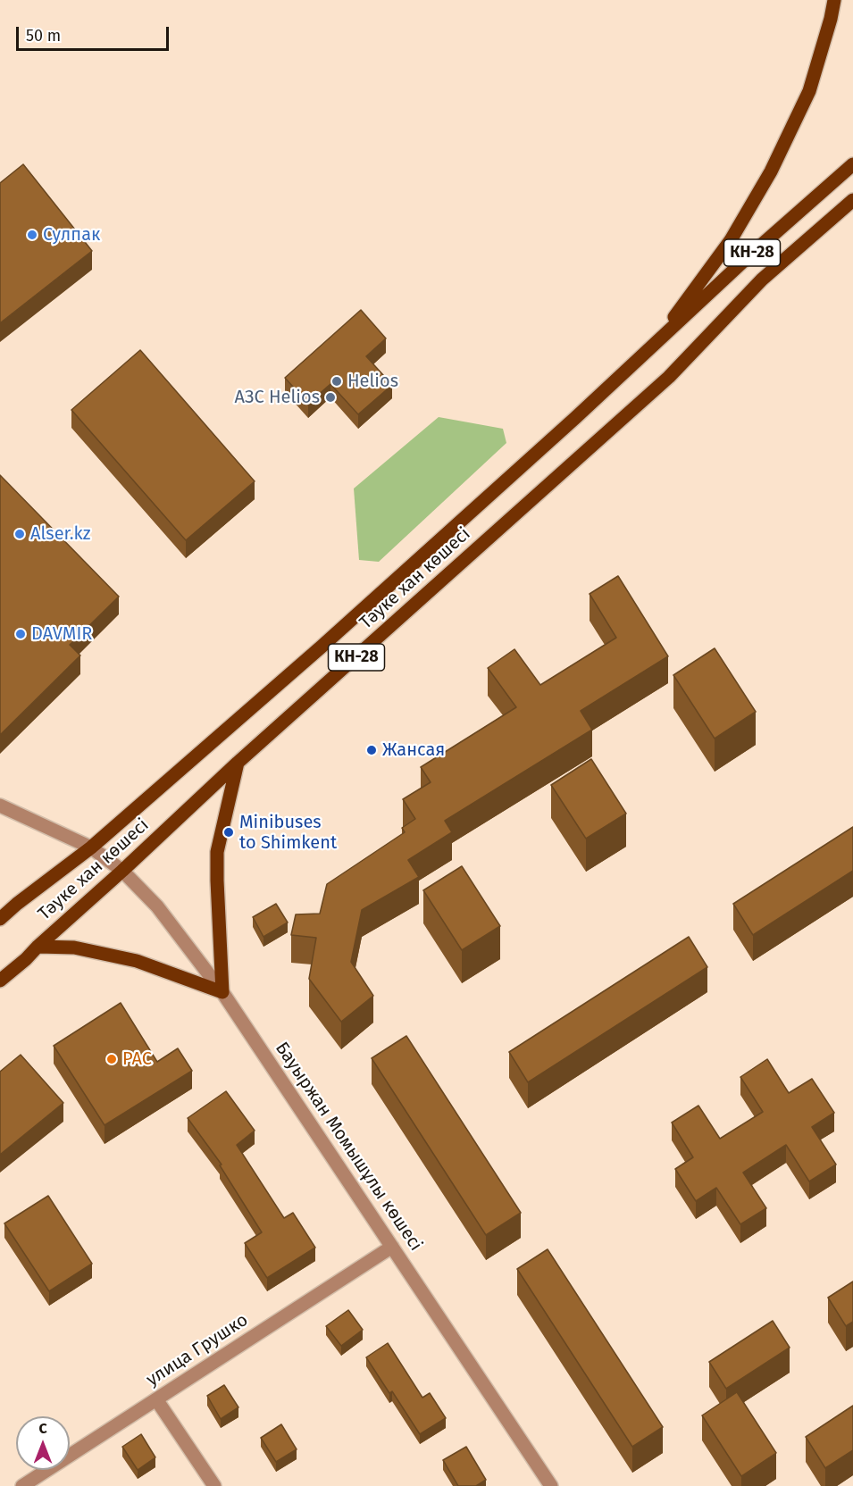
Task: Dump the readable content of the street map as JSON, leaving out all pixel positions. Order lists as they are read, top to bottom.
{
  "streets": {
    "main road": ["КН-28", "Тәуке хан көшесі"],
    "street": ["Бауыржан Момышұлы көшесі", "улица Грушко"]
  },
  "crossings": [
    ["Тәуке хан көшесі", "Бауыржан Момышұлы көшесі"],
    ["Бауыржан Момышұлы көшесі", "улица Грушко"]
  ],
  "places": [
    "Сулпак",
    "Helios",
    "АЗС Helios",
    "Alser.kz",
    "DAVMIR",
    "Жансая",
    "Minibuses to Shimkent",
    "РАС"
  ],
  "scale_bar": "50 m",
  "north": "top"
}
